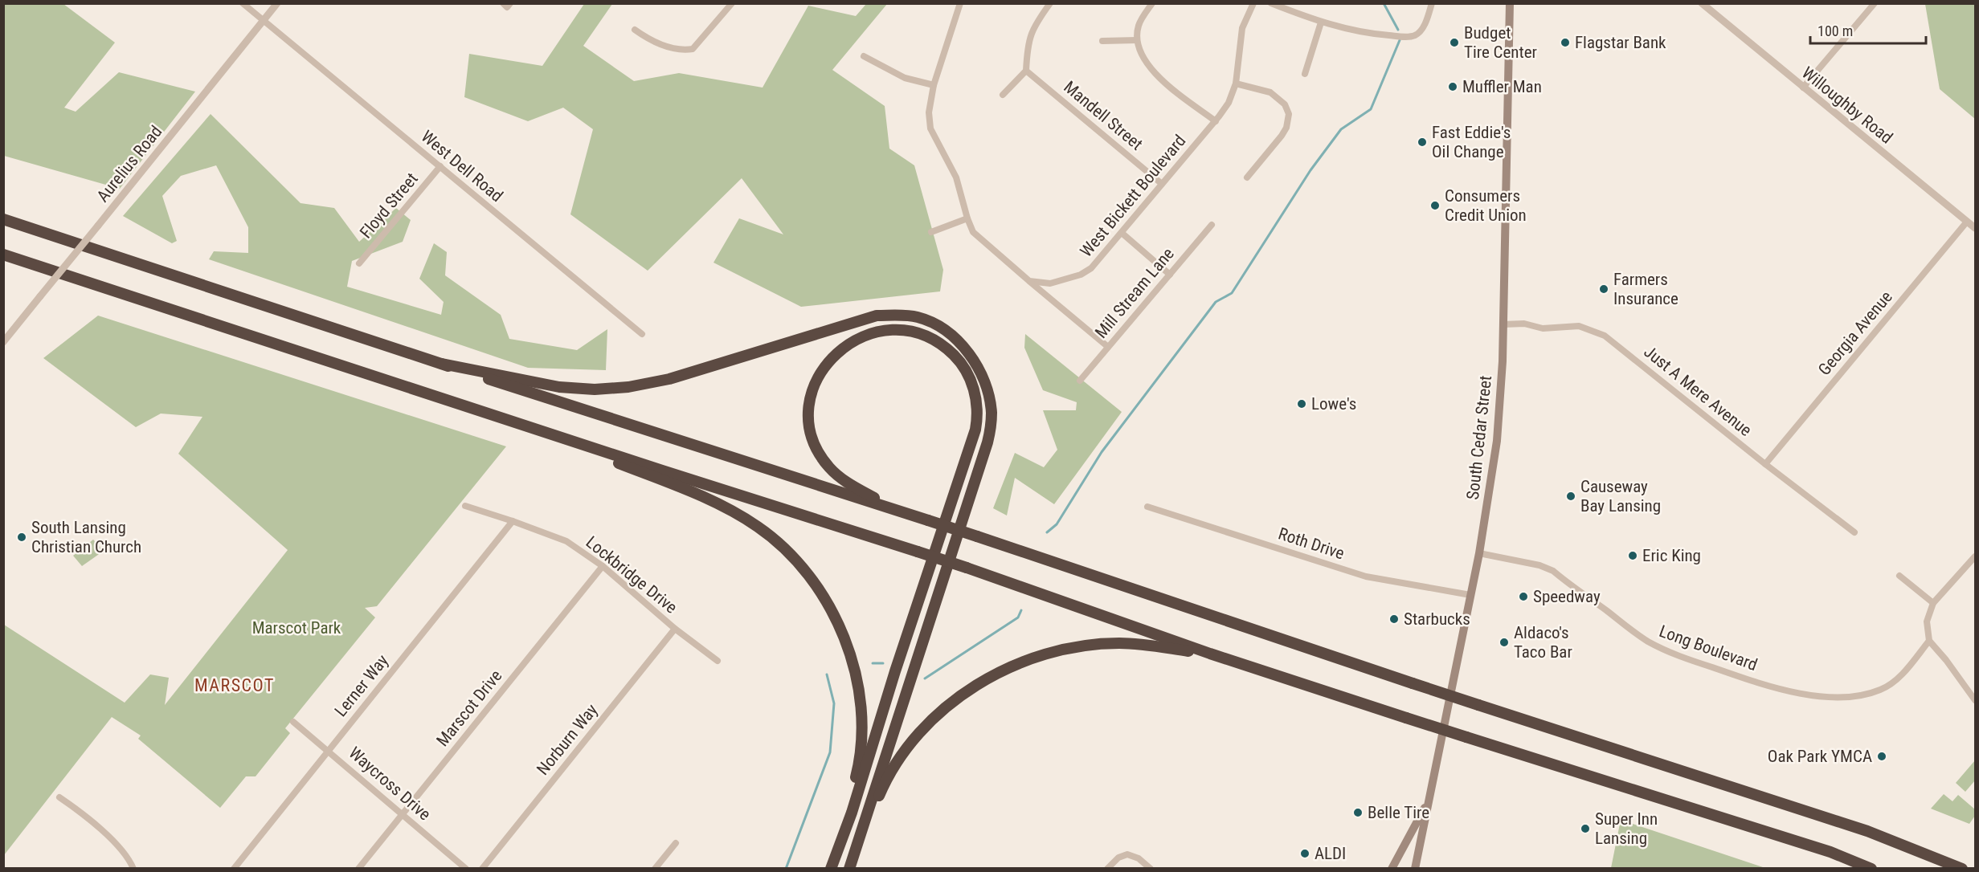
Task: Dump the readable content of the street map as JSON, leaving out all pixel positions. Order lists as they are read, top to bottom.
{
  "streets": {
    "main road": ["South Cedar Street"],
    "street": [
      "Willoughby Road",
      "Mandell Street",
      "Aurelius Road",
      "West Dell Road",
      "West Bickett Boulevard",
      "Floyd Street",
      "Mill Stream Lane",
      "Georgia Avenue",
      "Just A Mere Avenue",
      "Roth Drive",
      "Lockbridge Drive",
      "Long Boulevard",
      "Lerner Way",
      "Marscot Drive",
      "Norburn Way",
      "Waycross Drive"
    ]
  },
  "crossings": [
    ["Willoughby Road", "Georgia Avenue"],
    ["Mandell Street", "West Bickett Boulevard"],
    ["Aurelius Road", "West Dell Road"],
    ["West Dell Road", "Floyd Street"],
    ["Georgia Avenue", "Just A Mere Avenue"],
    ["Just A Mere Avenue", "South Cedar Street"],
    ["South Cedar Street", "Roth Drive"],
    ["South Cedar Street", "Long Boulevard"],
    ["Lockbridge Drive", "Lerner Way"],
    ["Lockbridge Drive", "Marscot Drive"],
    ["Lockbridge Drive", "Norburn Way"],
    ["Lerner Way", "Waycross Drive"],
    ["Marscot Drive", "Waycross Drive"]
  ],
  "districts": ["MARSCOT"],
  "parks": ["Marscot Park"],
  "places": [
    "Budget Tire Center",
    "Flagstar Bank",
    "Muffler Man",
    "Fast Eddie's Oil Change",
    "Consumers Credit Union",
    "Farmers Insurance",
    "Lowe's",
    "Causeway Bay Lansing",
    "South Lansing Christian Church",
    "Eric King",
    "Speedway",
    "Starbucks",
    "Aldaco's Taco Bar",
    "Oak Park YMCA",
    "Belle Tire",
    "Super Inn Lansing",
    "ALDI"
  ],
  "scale_bar": "100 m"
}
